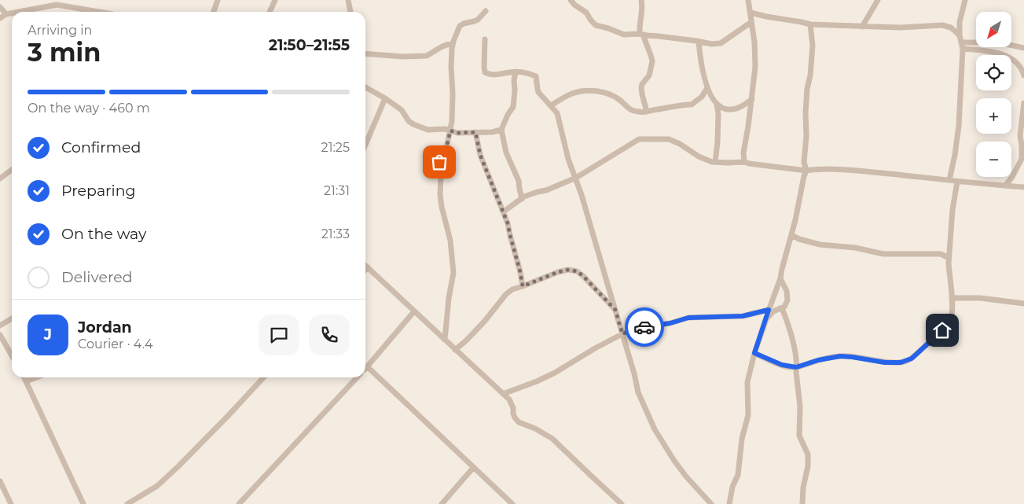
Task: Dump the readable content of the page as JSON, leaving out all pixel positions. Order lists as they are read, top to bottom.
{
  "north": "bottom left",
  "page": {
    "map_buttons": ["+", "−"],
    "heading": ["3 min", "Arriving in", "21:50–21:55"],
    "panel": ["Jordan", "Courier · 4.4"],
    "bar": "On the way · 460 m",
    "list": [
      ["Confirmed", "21:25"],
      ["Preparing", "21:31"],
      ["On the way", "21:33"],
      "Delivered"
    ],
    "round": "J"
  }
}
